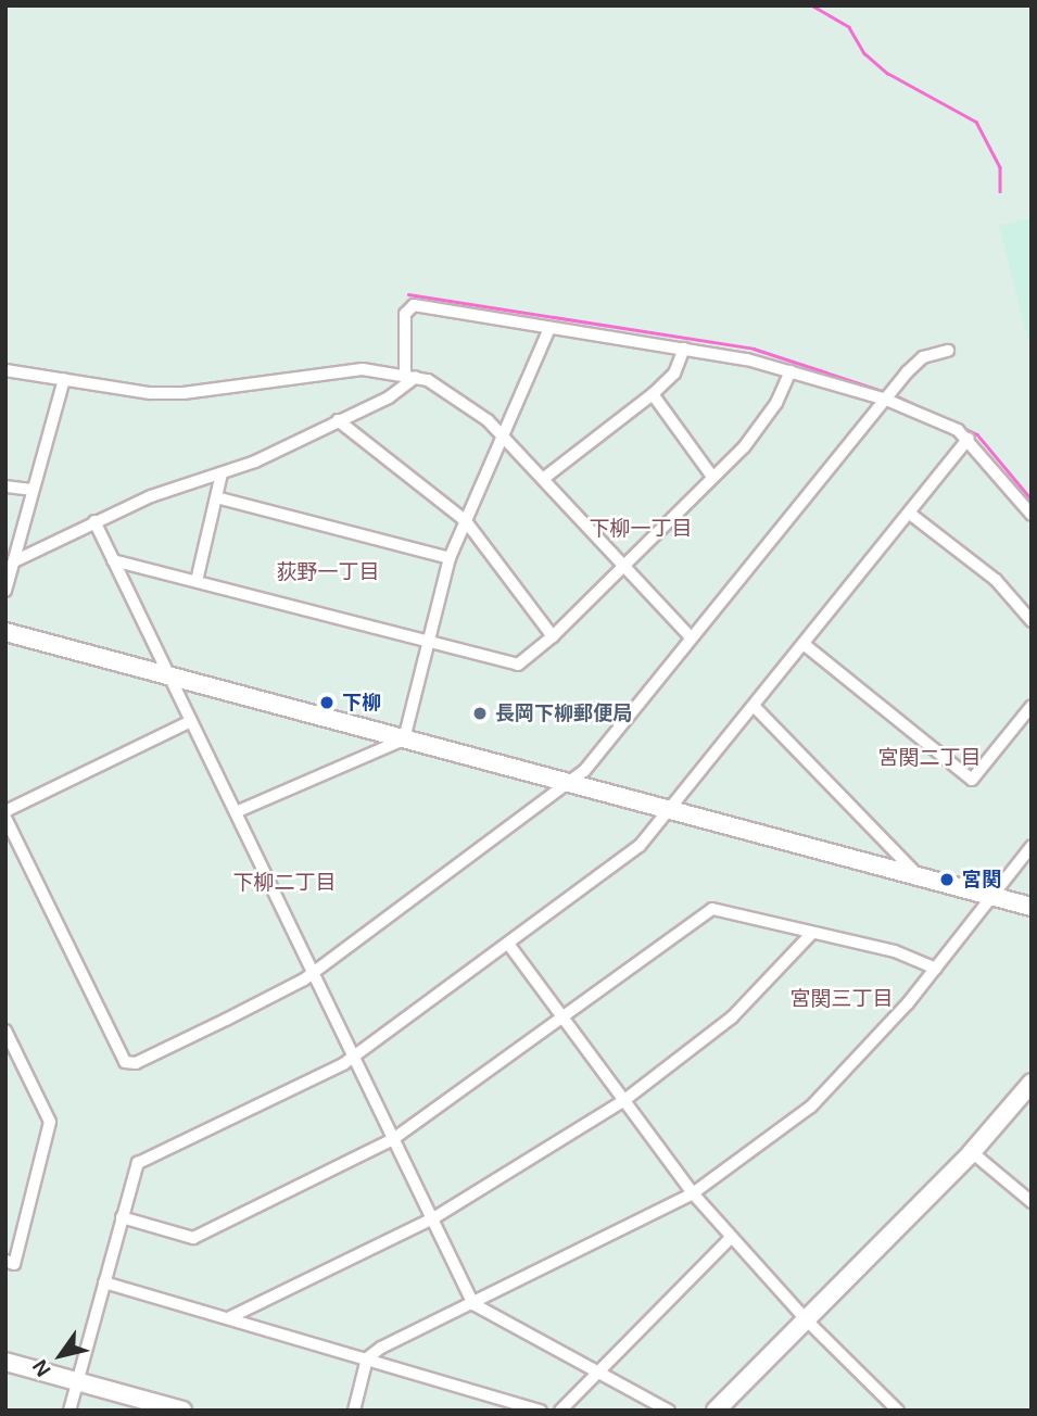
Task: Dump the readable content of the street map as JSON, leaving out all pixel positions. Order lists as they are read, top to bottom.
{
  "districts": [
    "下柳一丁目",
    "荻野一丁目",
    "宮関二丁目",
    "下柳二丁目",
    "宮関三丁目"
  ],
  "places": ["下柳", "長岡下柳郵便局", "宮関"],
  "north": "bottom left"
}
